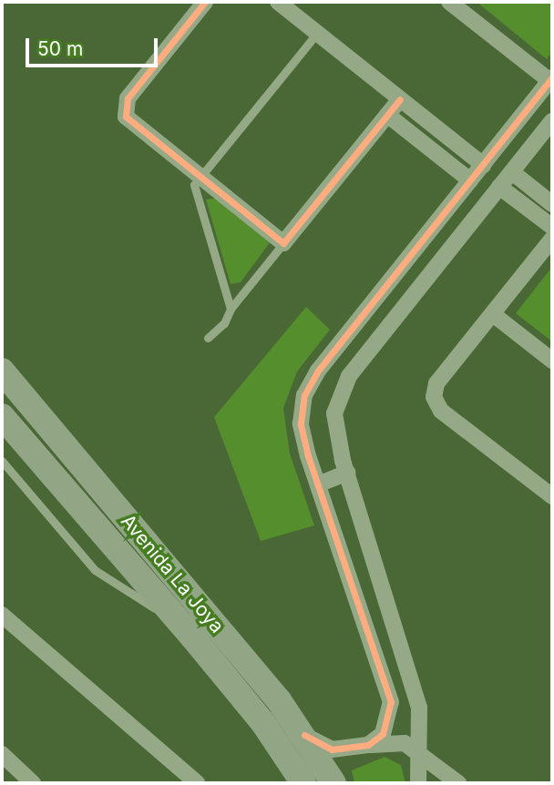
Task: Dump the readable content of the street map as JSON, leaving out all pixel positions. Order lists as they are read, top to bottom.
{
  "streets": {
    "main road": ["Avenida La Joya"]
  },
  "scale_bar": "50 m"
}
